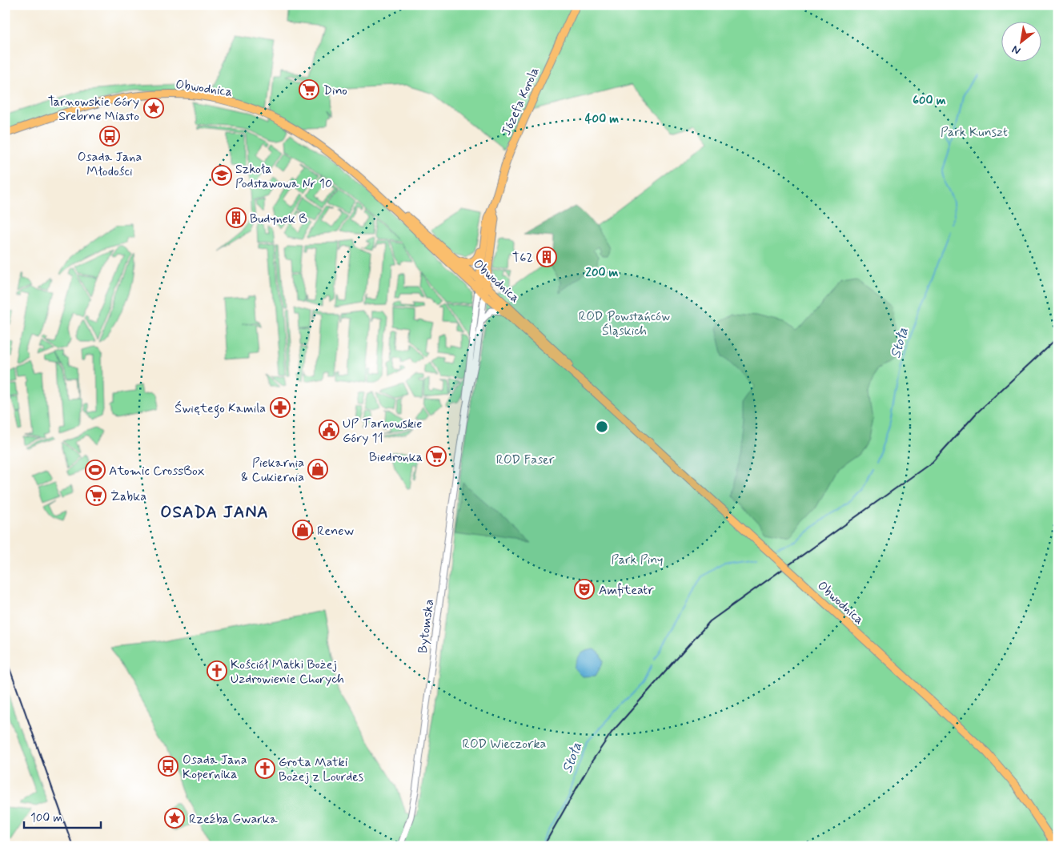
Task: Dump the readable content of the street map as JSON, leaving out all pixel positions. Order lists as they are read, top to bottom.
{
  "streets": {
    "main road": ["Obwodnica", "Józefa Korola", "Bytomska"]
  },
  "crossings": [
    ["Obwodnica", "Józefa Korola"],
    ["Obwodnica", "Bytomska"],
    ["Józefa Korola", "Bytomska"]
  ],
  "districts": ["OSADA JANA"],
  "water": ["Stoła"],
  "parks": [
    "Park Kunszt",
    "ROD Powstańców Śląskich",
    "ROD Faser",
    "Park Piny",
    "ROD Wieczorka"
  ],
  "places": {
    "supermarket": ["Dino", "Biedronka", "Żabka"],
    "place": ["Tarnowskie Góry Srebrne Miasto", "Rzeźba Gwarka"],
    "bus stop": ["Osada Jana Młodości", "Osada Jana Kopernika"],
    "school or university": ["Szkoła Podstawowa Nr 10"],
    "building": ["Budynek B", "T62"],
    "pharmacy": ["Świętego Kamila"],
    "public building": ["UP Tarnowskie Góry 11"],
    "shop": ["Piekarnia & Cukiernia", "Renew"],
    "sports": ["Atomic CrossBox"],
    "theatre": ["Amfiteatr"],
    "church": ["Kościół Matki Bożej Uzdrowienie Chorych", "Grota Matki Bożej z Lourdes"]
  },
  "scale_bar": "100 m",
  "north": "bottom left",
  "rings": ["600 m", "400 m", "200 m"]
}
